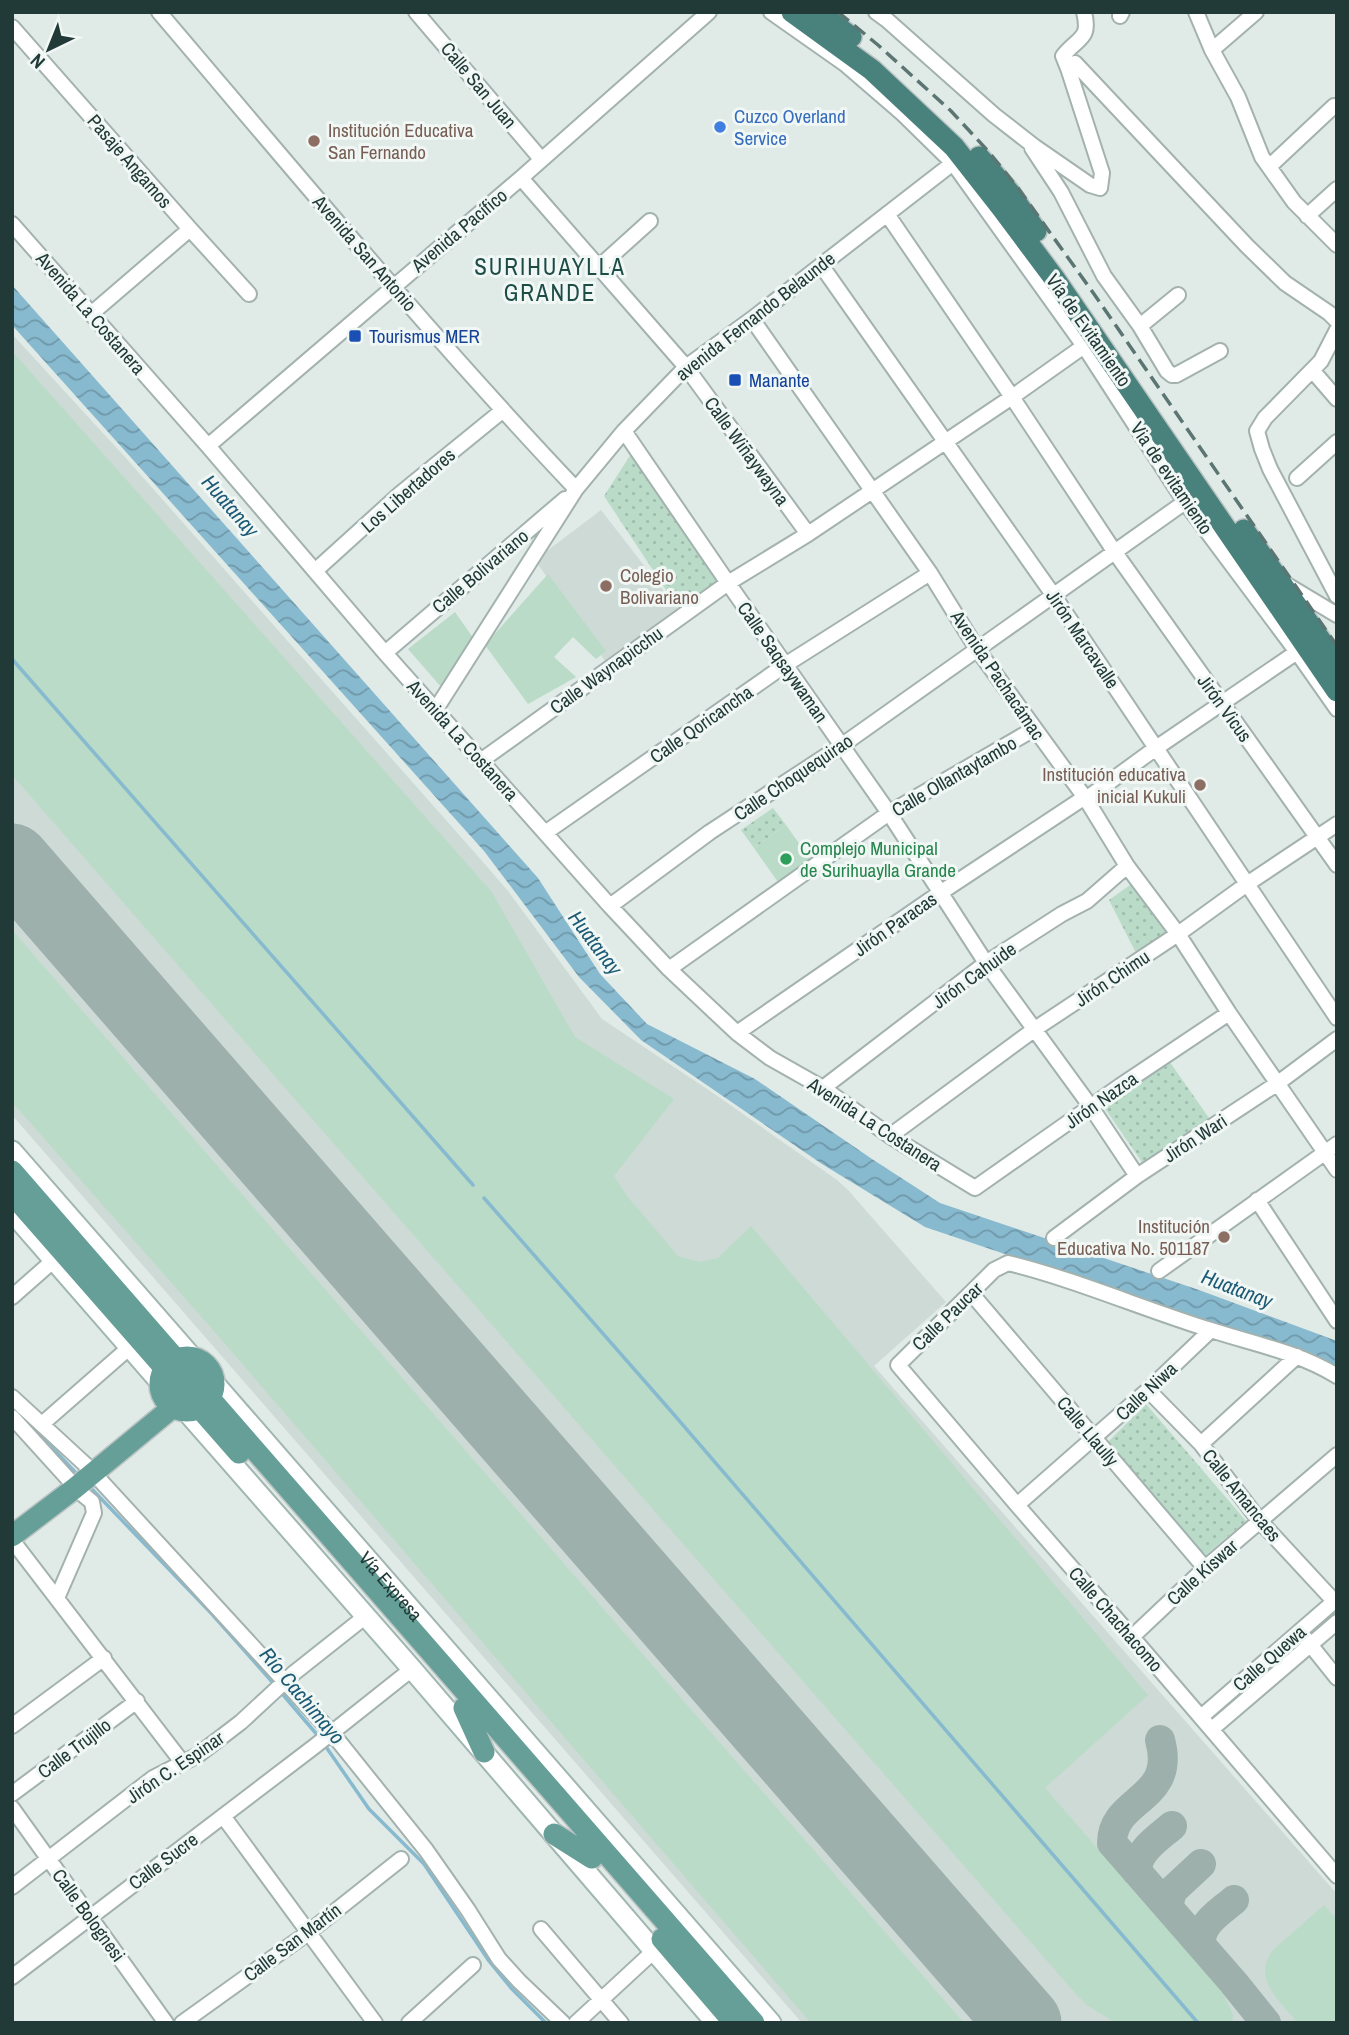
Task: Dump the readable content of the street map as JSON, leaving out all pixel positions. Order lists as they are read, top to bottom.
{
  "streets": {
    "highway": ["Vía de Evitamiento"],
    "main road": ["Vía Expresa"],
    "street": [
      "Calle San Juan",
      "Pasaje Angamos",
      "Avenida Pacífico",
      "Avenida San Antonio",
      "Avenida La Costanera",
      "avenida Fernando Belaunde",
      "Calle Wiñaywayna",
      "Via de evitamiento",
      "Los Libertadores",
      "Calle Bolivariano",
      "Jirón Marcavalle",
      "Calle Saqsaywaman",
      "Calle Waynapicchu",
      "Avenida Pachacámac",
      "Jirón Vicus",
      "Calle Qoricancha",
      "Calle Ollantaytambo",
      "Calle Choquequirao",
      "Jirón Paracas",
      "Jirón Cahuide",
      "Jirón Chimu",
      "Jirón Nazca",
      "Jirón Wari",
      "Calle Paucar",
      "Calle Niwa",
      "Calle Llaully",
      "Calle Amancaes",
      "Calle Kiswar",
      "Calle Chachacomo",
      "Calle Quewa",
      "Calle Trujillo",
      "Jirón C. Espinar",
      "Calle Sucre",
      "Calle Bolognesi",
      "Calle San Martín"
    ]
  },
  "crossings": [
    ["Calle San Juan", "Avenida Pacífico"],
    ["Avenida Pacífico", "Avenida San Antonio"],
    ["Avenida Pacífico", "Avenida La Costanera"],
    ["Avenida San Antonio", "avenida Fernando Belaunde"],
    ["Avenida San Antonio", "Los Libertadores"],
    ["Avenida San Antonio", "Calle Bolivariano"],
    ["Avenida La Costanera", "Los Libertadores"],
    ["Avenida La Costanera", "Calle Bolivariano"],
    ["Avenida La Costanera", "Calle Waynapicchu"],
    ["Avenida La Costanera", "Calle Qoricancha"],
    ["Avenida La Costanera", "Calle Ollantaytambo"],
    ["Avenida La Costanera", "Calle Choquequirao"],
    ["Avenida La Costanera", "Jirón Paracas"],
    ["Avenida La Costanera", "Jirón Cahuide"],
    ["Avenida La Costanera", "Jirón Chimu"],
    ["Avenida La Costanera", "Jirón Nazca"],
    ["avenida Fernando Belaunde", "Calle Wiñaywayna"],
    ["avenida Fernando Belaunde", "Via de evitamiento"],
    ["avenida Fernando Belaunde", "Calle Bolivariano"],
    ["avenida Fernando Belaunde", "Jirón Marcavalle"],
    ["avenida Fernando Belaunde", "Calle Saqsaywaman"],
    ["avenida Fernando Belaunde", "Avenida Pachacámac"],
    ["avenida Fernando Belaunde", "Jirón Vicus"],
    ["Calle Wiñaywayna", "Calle Waynapicchu"],
    ["Via de evitamiento", "Jirón Paracas"],
    ["Jirón Marcavalle", "Jirón Paracas"],
    ["Jirón Marcavalle", "Jirón Chimu"],
    ["Calle Saqsaywaman", "Calle Waynapicchu"],
    ["Calle Saqsaywaman", "Calle Qoricancha"],
    ["Calle Saqsaywaman", "Calle Ollantaytambo"],
    ["Calle Saqsaywaman", "Calle Choquequirao"],
    ["Calle Saqsaywaman", "Jirón Paracas"],
    ["Calle Saqsaywaman", "Jirón Cahuide"],
    ["Calle Saqsaywaman", "Jirón Chimu"],
    ["Calle Saqsaywaman", "Jirón Nazca"],
    ["Calle Saqsaywaman", "Jirón Wari"],
    ["Calle Waynapicchu", "Avenida Pachacámac"],
    ["Avenida Pachacámac", "Calle Qoricancha"],
    ["Avenida Pachacámac", "Calle Ollantaytambo"],
    ["Avenida Pachacámac", "Calle Choquequirao"],
    ["Avenida Pachacámac", "Jirón Paracas"],
    ["Avenida Pachacámac", "Jirón Cahuide"],
    ["Avenida Pachacámac", "Jirón Chimu"],
    ["Avenida Pachacámac", "Jirón Nazca"],
    ["Avenida Pachacámac", "Jirón Wari"],
    ["Jirón Vicus", "Jirón Paracas"],
    ["Jirón Vicus", "Jirón Chimu"],
    ["Calle Paucar", "Calle Niwa"],
    ["Calle Paucar", "Calle Llaully"],
    ["Calle Paucar", "Calle Chachacomo"],
    ["Calle Niwa", "Calle Llaully"],
    ["Calle Niwa", "Calle Amancaes"],
    ["Calle Niwa", "Calle Chachacomo"],
    ["Calle Llaully", "Calle Kiswar"],
    ["Calle Amancaes", "Calle Kiswar"],
    ["Calle Amancaes", "Calle Quewa"],
    ["Calle Kiswar", "Calle Chachacomo"],
    ["Vía Expresa", "Jirón C. Espinar"],
    ["Vía Expresa", "Calle Sucre"],
    ["Calle Chachacomo", "Calle Quewa"],
    ["Jirón C. Espinar", "Calle Bolognesi"],
    ["Calle Sucre", "Calle Bolognesi"]
  ],
  "districts": ["SURIHUAYLLA GRANDE"],
  "water": ["Huatanay", "Río Cachimayo"],
  "places": {
    "other": [
      "Cuzco Overland Service",
      "Institución Educativa San Fernando",
      "Colegio Bolivariano",
      "Institución educativa inicial Kukuli",
      "Complejo Municipal de Surihuaylla Grande",
      "Institución Educativa No. 501187"
    ],
    "transit": ["Tourismus MER", "Manante"]
  },
  "north": "bottom left"
}
